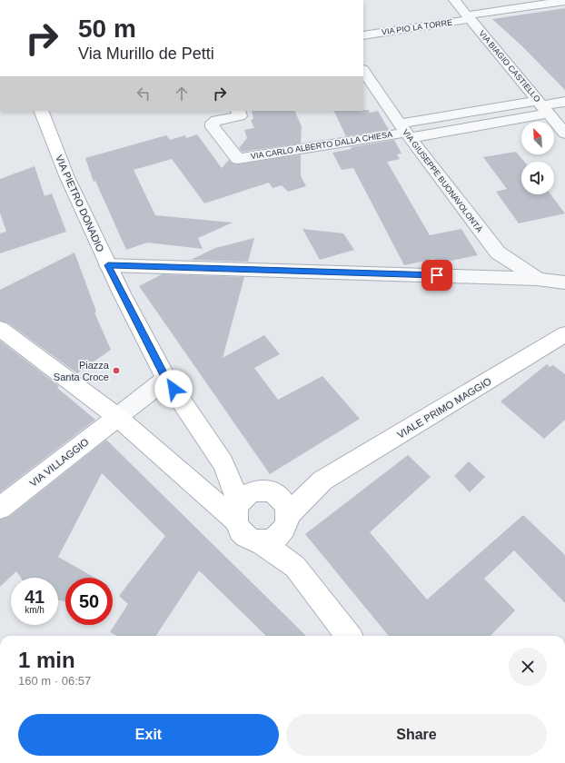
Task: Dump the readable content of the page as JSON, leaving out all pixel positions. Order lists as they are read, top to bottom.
{
  "streets": {
    "main road": ["VIA PIETRO DONADIO", "VIALE PRIMO MAGGIO", "VIA VILLAGGIO"],
    "street": [
      "VIA PIO LA TORRE",
      "VIA BIAGIO CASTIELLO",
      "VIA CARLO ALBERTO DALLA CHIESA",
      "VIA GIUSEPPE BUONAVOLONTÀ"
    ]
  },
  "crossings": [
    ["VIA PIO LA TORRE", "VIA BIAGIO CASTIELLO"],
    ["VIA BIAGIO CASTIELLO", "VIA CARLO ALBERTO DALLA CHIESA"],
    ["VIA CARLO ALBERTO DALLA CHIESA", "VIA GIUSEPPE BUONAVOLONTÀ"],
    ["VIA PIETRO DONADIO", "VIALE PRIMO MAGGIO"]
  ],
  "places": ["Piazza Santa Croce"],
  "north": "top left",
  "page": {
    "turn": ["50 m", "Via Murillo de Petti"],
    "speed": "41 km/h",
    "limit": "50",
    "heading": ["1 min", "160 m · 06:57"],
    "buttons": ["Exit", "Share"]
  }
}
